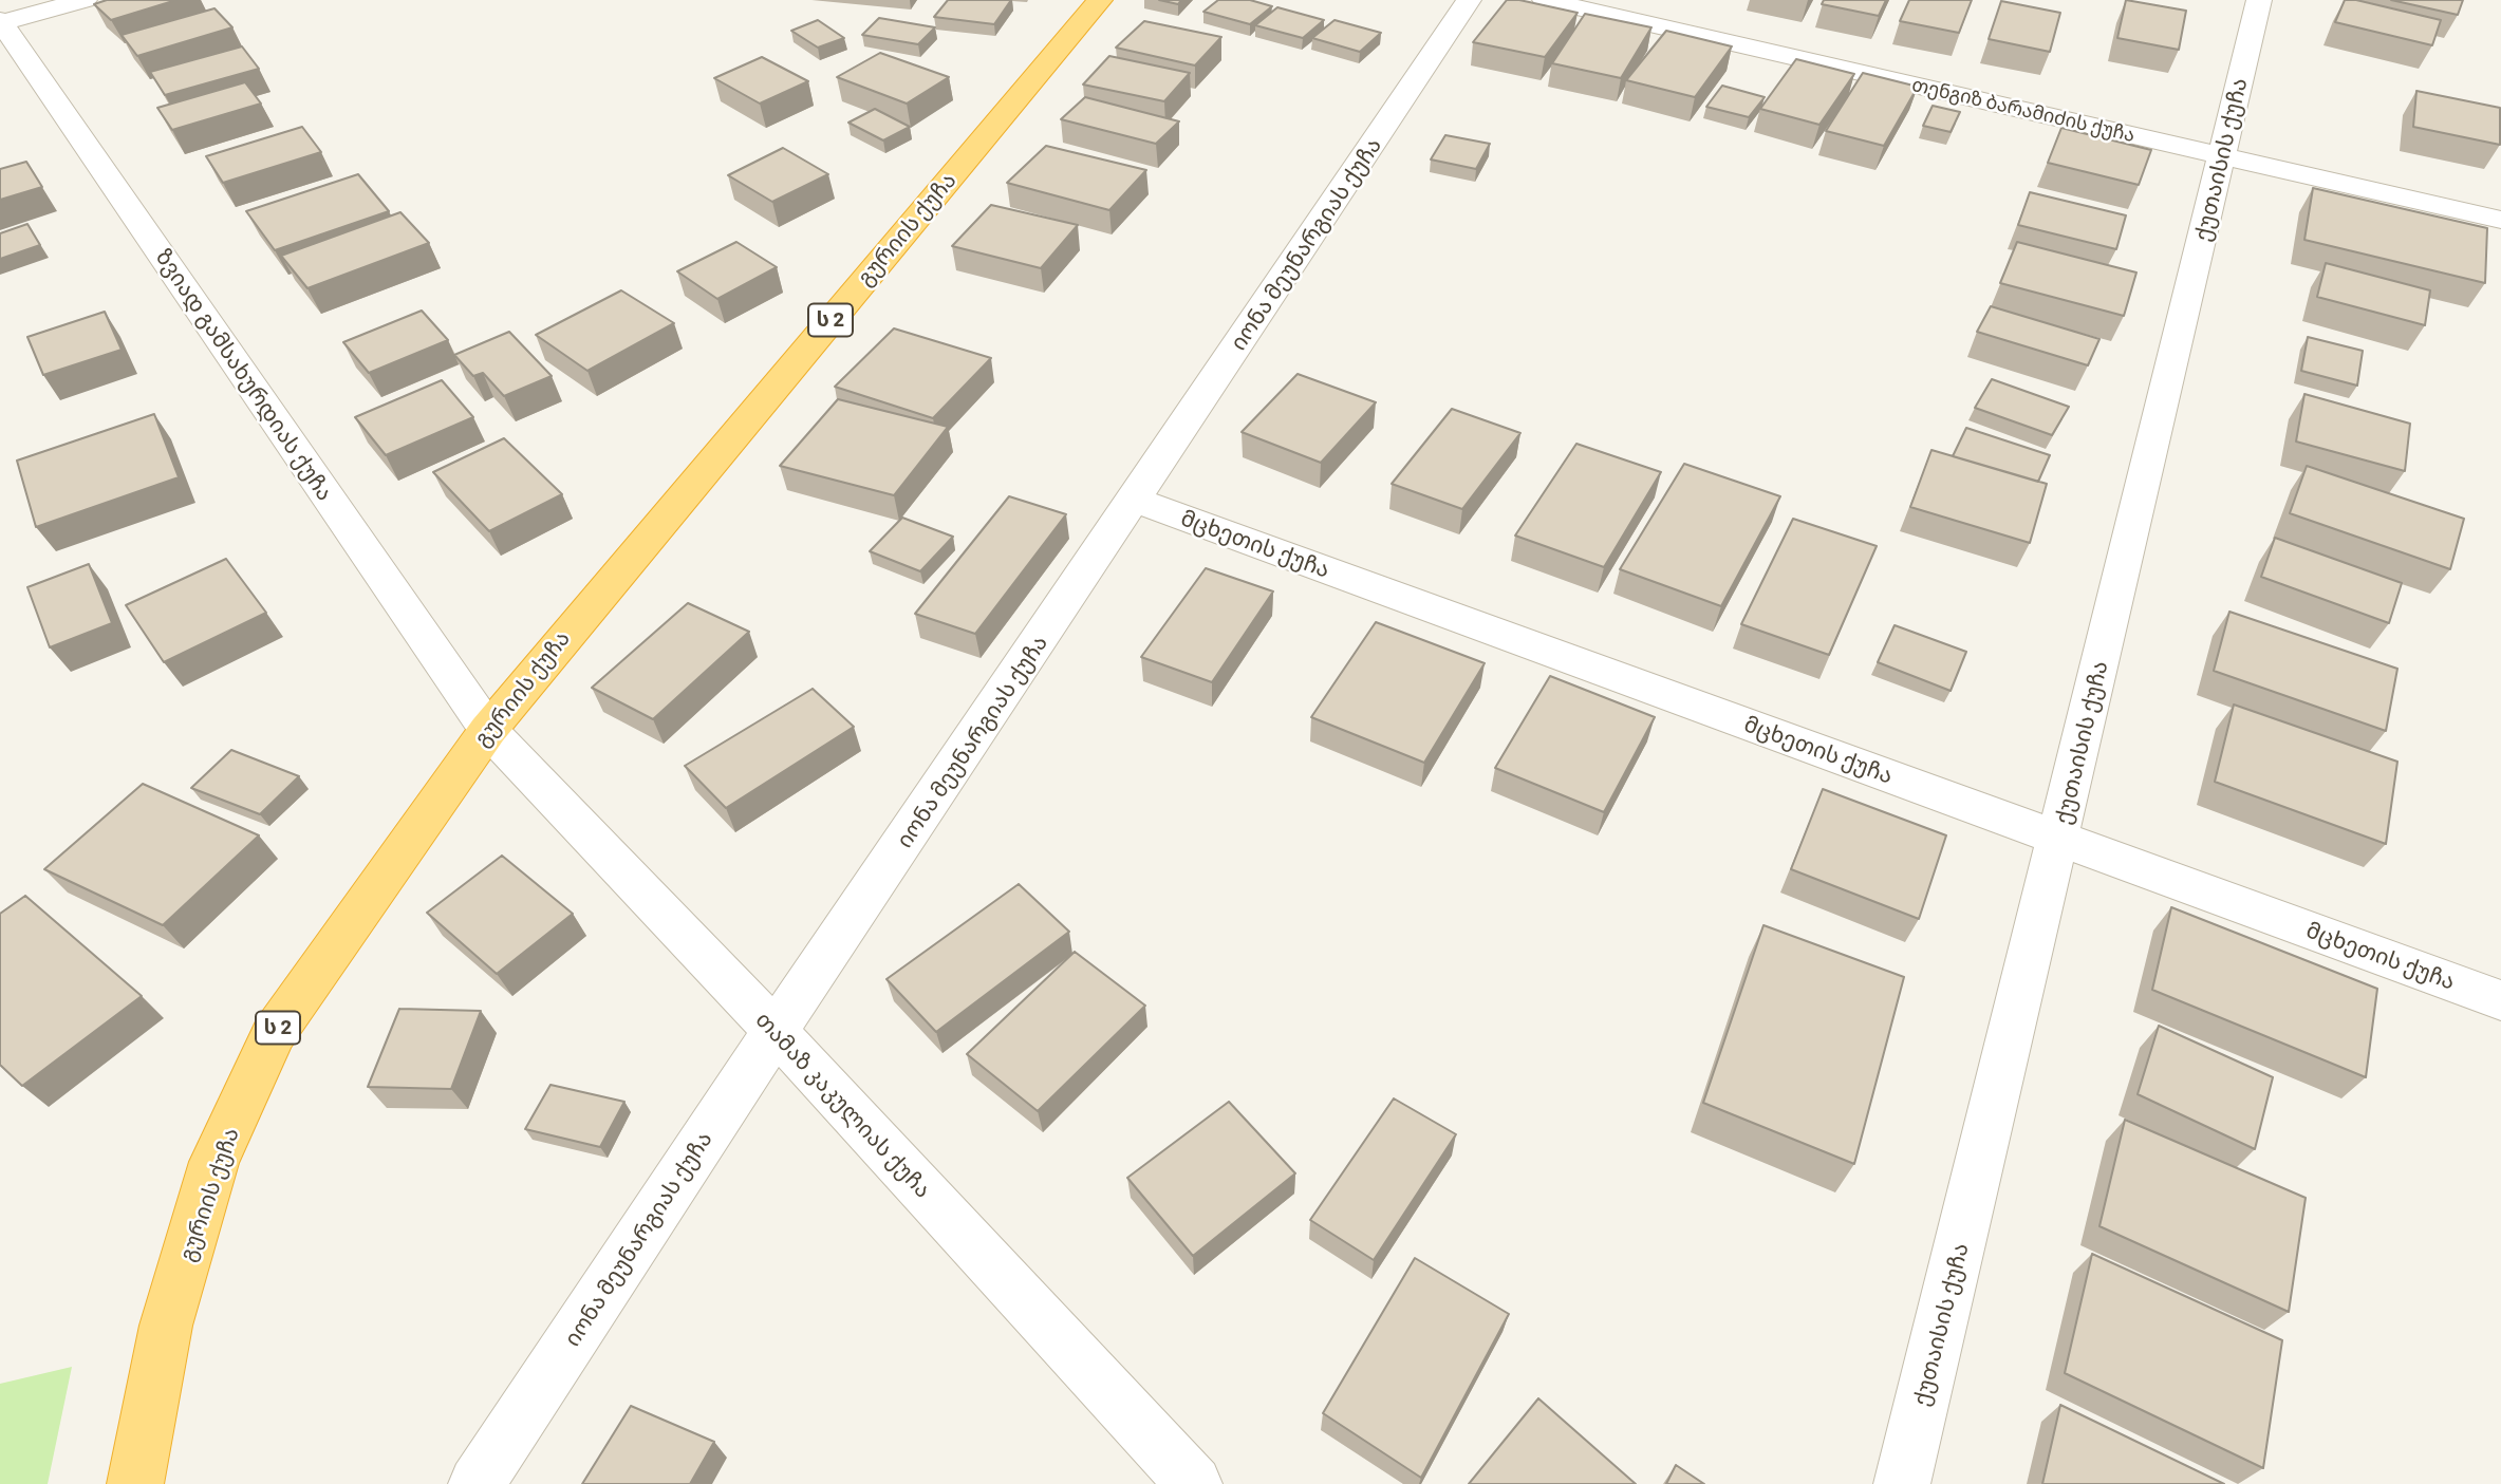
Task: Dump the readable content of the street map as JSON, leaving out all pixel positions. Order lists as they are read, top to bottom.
{
  "streets": {
    "highway": ["გურიის ქუჩა", "ს 2"],
    "street": [
      "თენგიზ ბარამიძის ქუჩა",
      "ქუთაისის ქუჩა",
      "იონა მეუნარგიას ქუჩა",
      "ზვიად გამსახურდიას ქუჩა",
      "მცხეთის ქუჩა",
      "თამაზ კაკულიას ქუჩა"
    ]
  },
  "crossings": [
    ["თენგიზ ბარამიძის ქუჩა", "ქუთაისის ქუჩა"],
    ["ქუთაისის ქუჩა", "მცხეთის ქუჩა"],
    ["გურიის ქუჩა", "ზვიად გამსახურდიას ქუჩა"],
    ["გურიის ქუჩა", "თამაზ კაკულიას ქუჩა"],
    ["იონა მეუნარგიას ქუჩა", "მცხეთის ქუჩა"],
    ["იონა მეუნარგიას ქუჩა", "თამაზ კაკულიას ქუჩა"],
    ["ზვიად გამსახურდიას ქუჩა", "თამაზ კაკულიას ქუჩა"]
  ]
}
